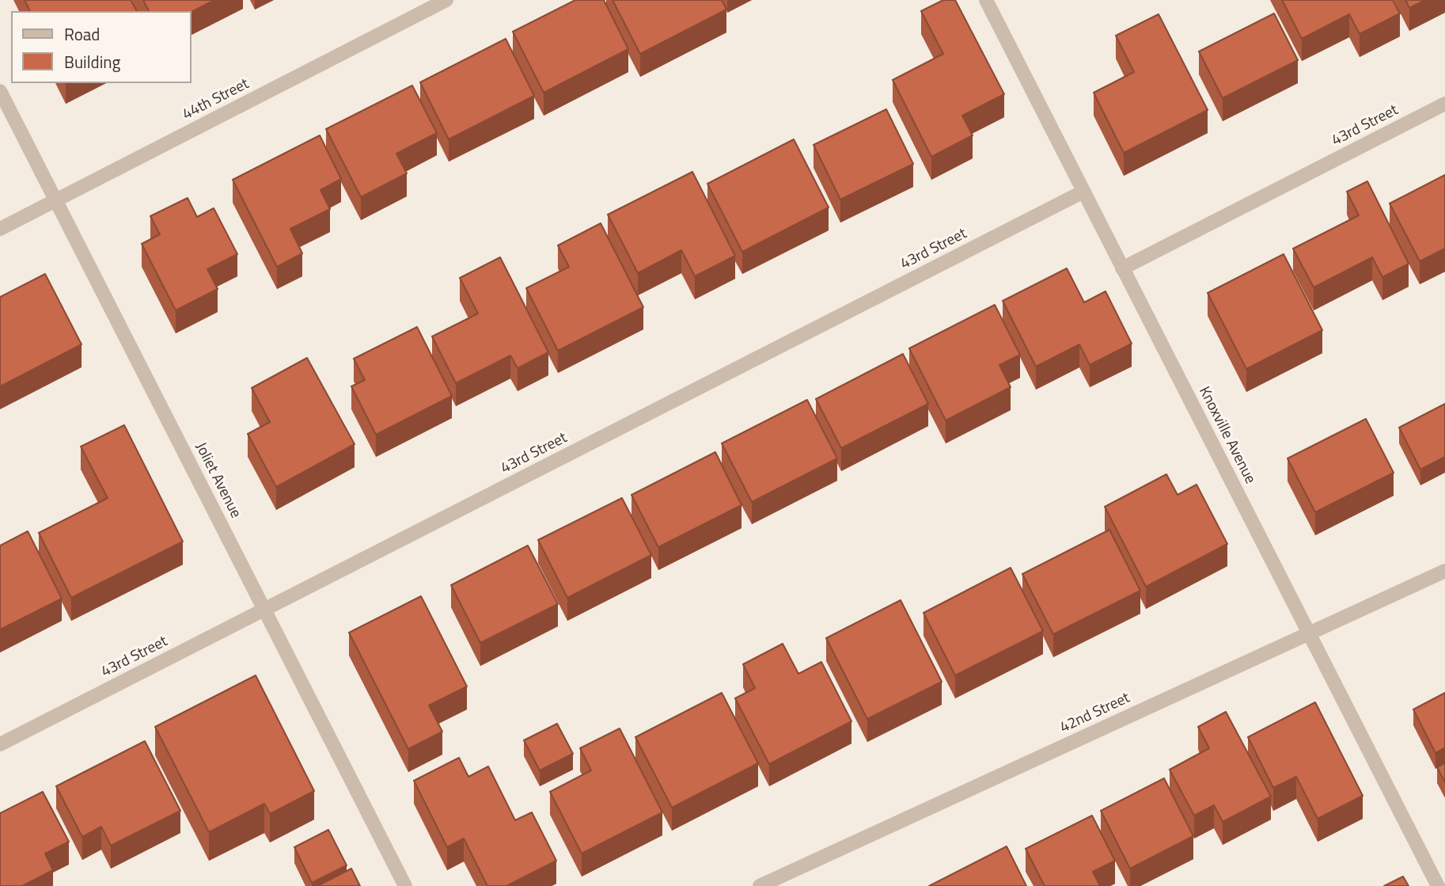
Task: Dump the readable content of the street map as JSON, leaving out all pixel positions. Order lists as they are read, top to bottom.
{
  "streets": {
    "street": [
      "44th Street",
      "43rd Street",
      "Knoxville Avenue",
      "Joliet Avenue",
      "42nd Street"
    ]
  },
  "crossings": [
    ["44th Street", "Joliet Avenue"],
    ["43rd Street", "Knoxville Avenue"],
    ["43rd Street", "Joliet Avenue"],
    ["Knoxville Avenue", "42nd Street"]
  ],
  "legend": ["Road", "Building"]
}
